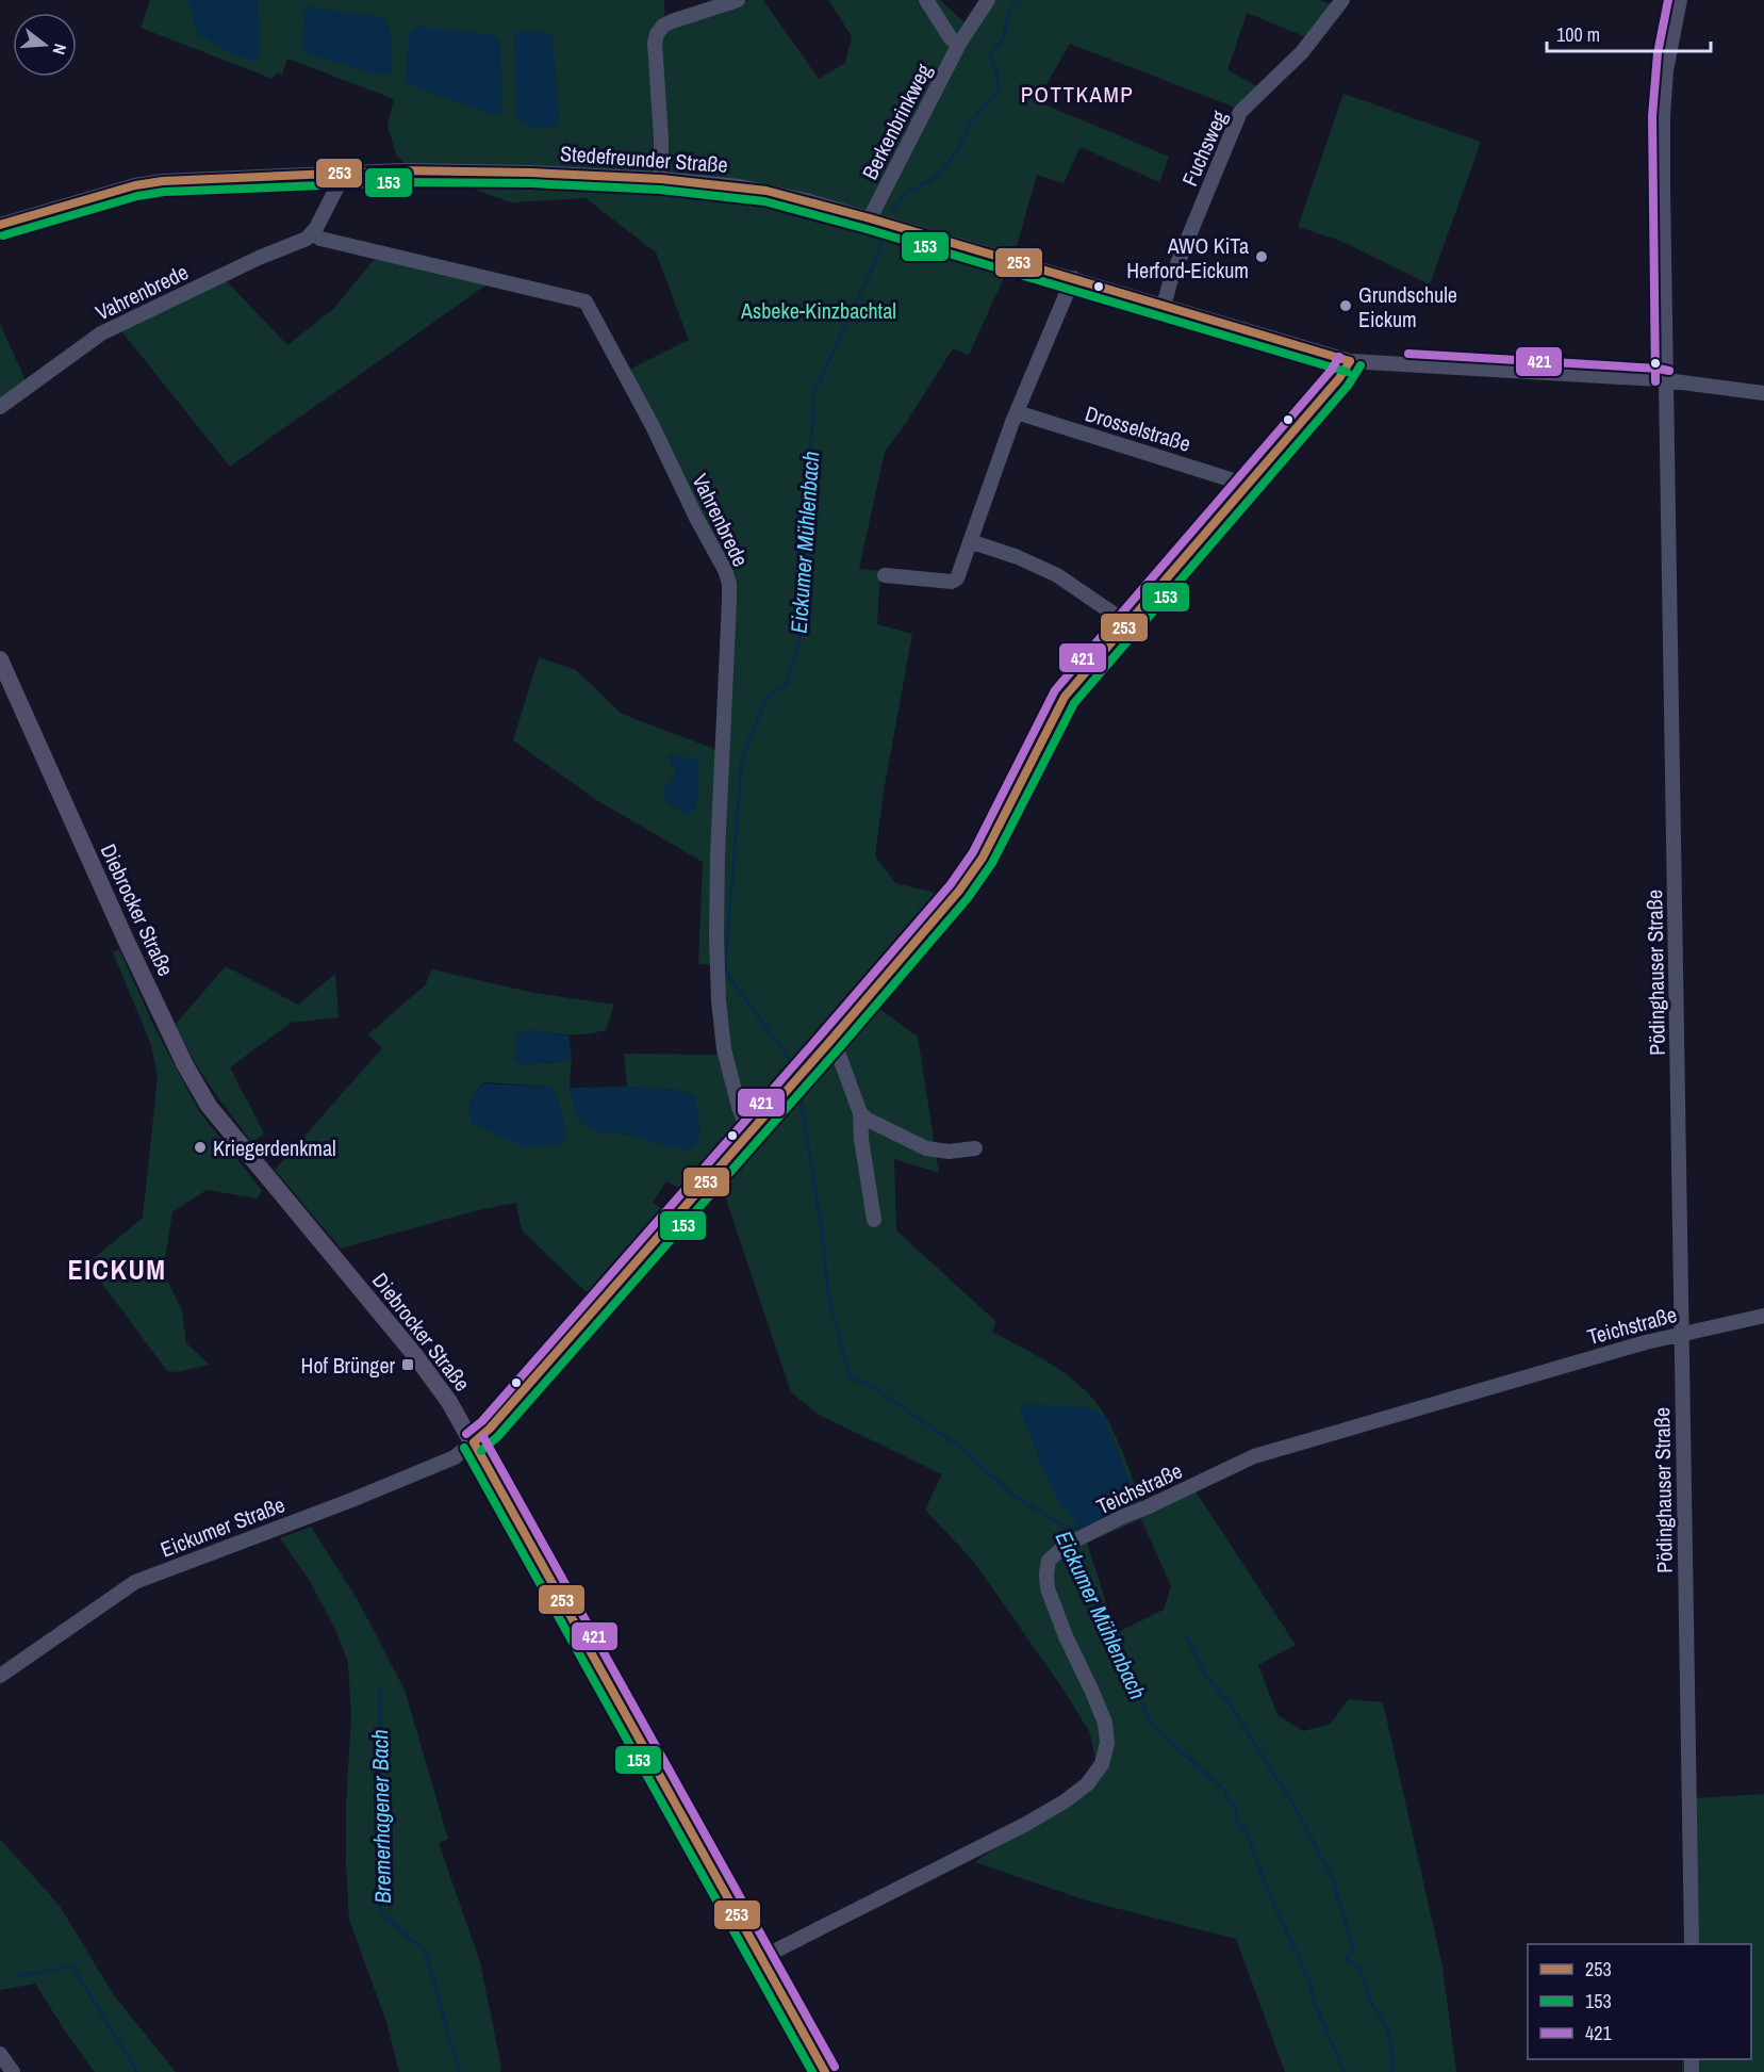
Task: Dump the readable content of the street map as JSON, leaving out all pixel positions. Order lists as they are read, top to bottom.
{
  "streets": {
    "main road": ["Diebrocker Straße"],
    "street": [
      "Berkenbrinkweg",
      "Fuchsweg",
      "Stedefreunder Straße",
      "Vahrenbrede",
      "Drosselstraße",
      "Pödinghauser Straße",
      "Teichstraße",
      "Eickumer Straße"
    ]
  },
  "crossings": [
    ["Berkenbrinkweg", "Stedefreunder Straße"],
    ["Fuchsweg", "Stedefreunder Straße"],
    ["Stedefreunder Straße", "Pödinghauser Straße"],
    ["Stedefreunder Straße", "Eickumer Straße"],
    ["Vahrenbrede", "Eickumer Straße"],
    ["Drosselstraße", "Eickumer Straße"],
    ["Diebrocker Straße", "Teichstraße"],
    ["Diebrocker Straße", "Eickumer Straße"],
    ["Pödinghauser Straße", "Teichstraße"]
  ],
  "districts": ["POTTKAMP", "EICKUM"],
  "water": ["Eickumer Mühlenbach", "Bremerhagener Bach"],
  "parks": ["Asbeke-Kinzbachtal"],
  "places": {
    "other": ["AWO KiTa Herford-Eickum", "Grundschule Eickum", "Kriegerdenkmal"],
    "transit": ["Hof Brünger"]
  },
  "lines": ["transit line 421", "transit line 253", "transit line 153"],
  "legend": ["253", "153", "421"],
  "scale_bar": "100 m",
  "north": "right"
}
